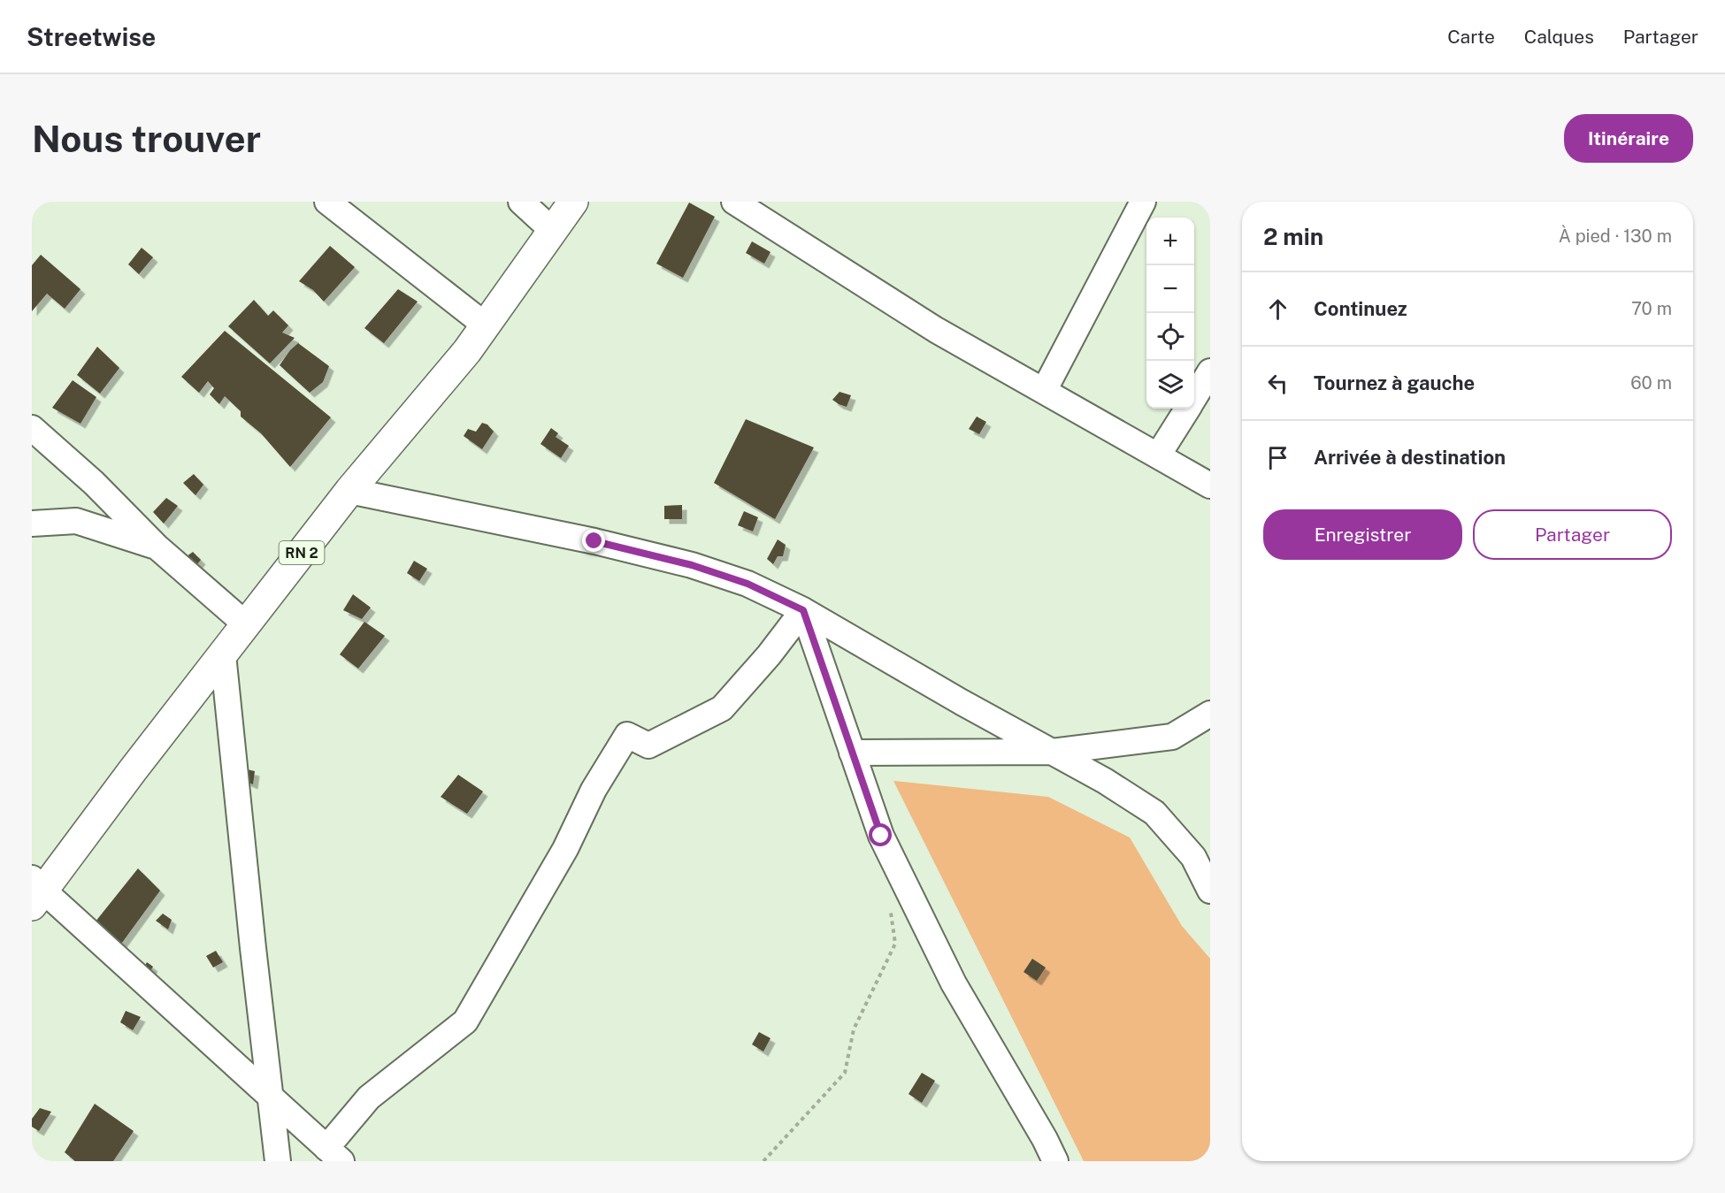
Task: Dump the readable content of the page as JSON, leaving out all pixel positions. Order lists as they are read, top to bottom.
{
  "streets": {
    "highway": ["RN 2"]
  },
  "page": {
    "header": "Streetwise",
    "nav": ["Carte", "Calques", "Partager"],
    "buttons": [
      "Itinéraire",
      ["Enregistrer", "Partager"]
    ],
    "title": "Nous trouver",
    "heading": ["2 min", "À pied · 130 m"],
    "map_buttons": ["+", "−"],
    "list": [
      ["Continuez", "70 m"],
      ["Tournez à gauche", "60 m"],
      "Arrivée à destination"
    ]
  }
}
